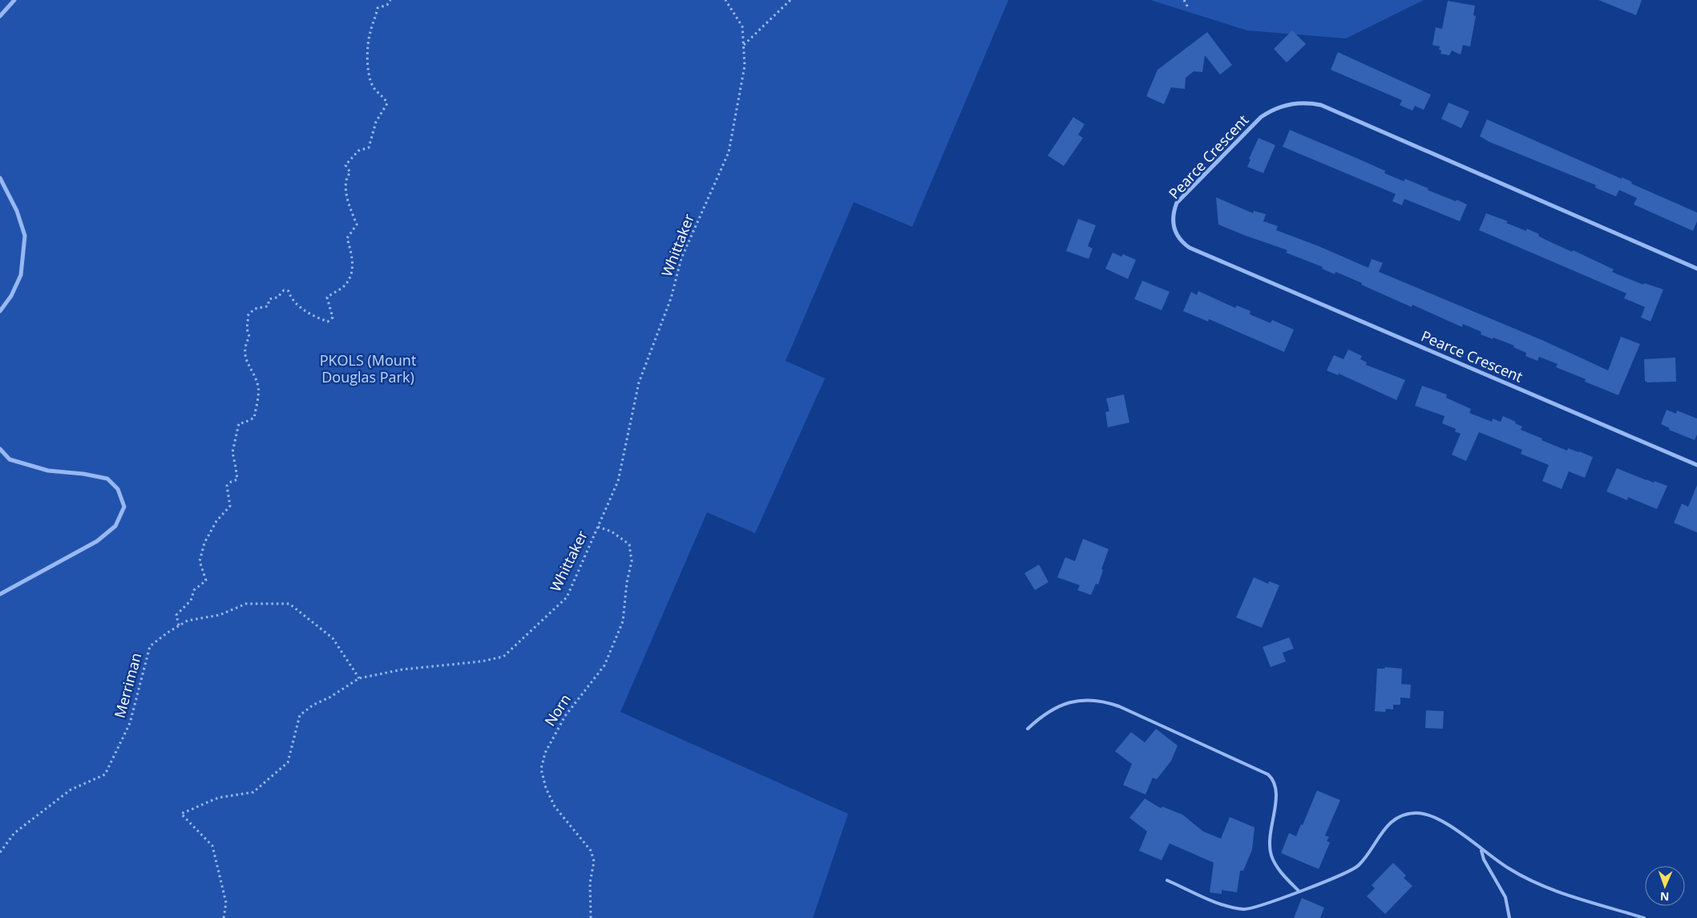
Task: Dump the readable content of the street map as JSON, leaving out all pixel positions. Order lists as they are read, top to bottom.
{
  "streets": {
    "street": ["Pearce Crescent"],
    "path": ["Whittaker", "Merriman", "Norn"]
  },
  "crossings": [
    ["Whittaker", "Merriman"],
    ["Whittaker", "Norn"]
  ],
  "parks": ["PKOLS (Mount Douglas Park)"],
  "north": "bottom"
}
